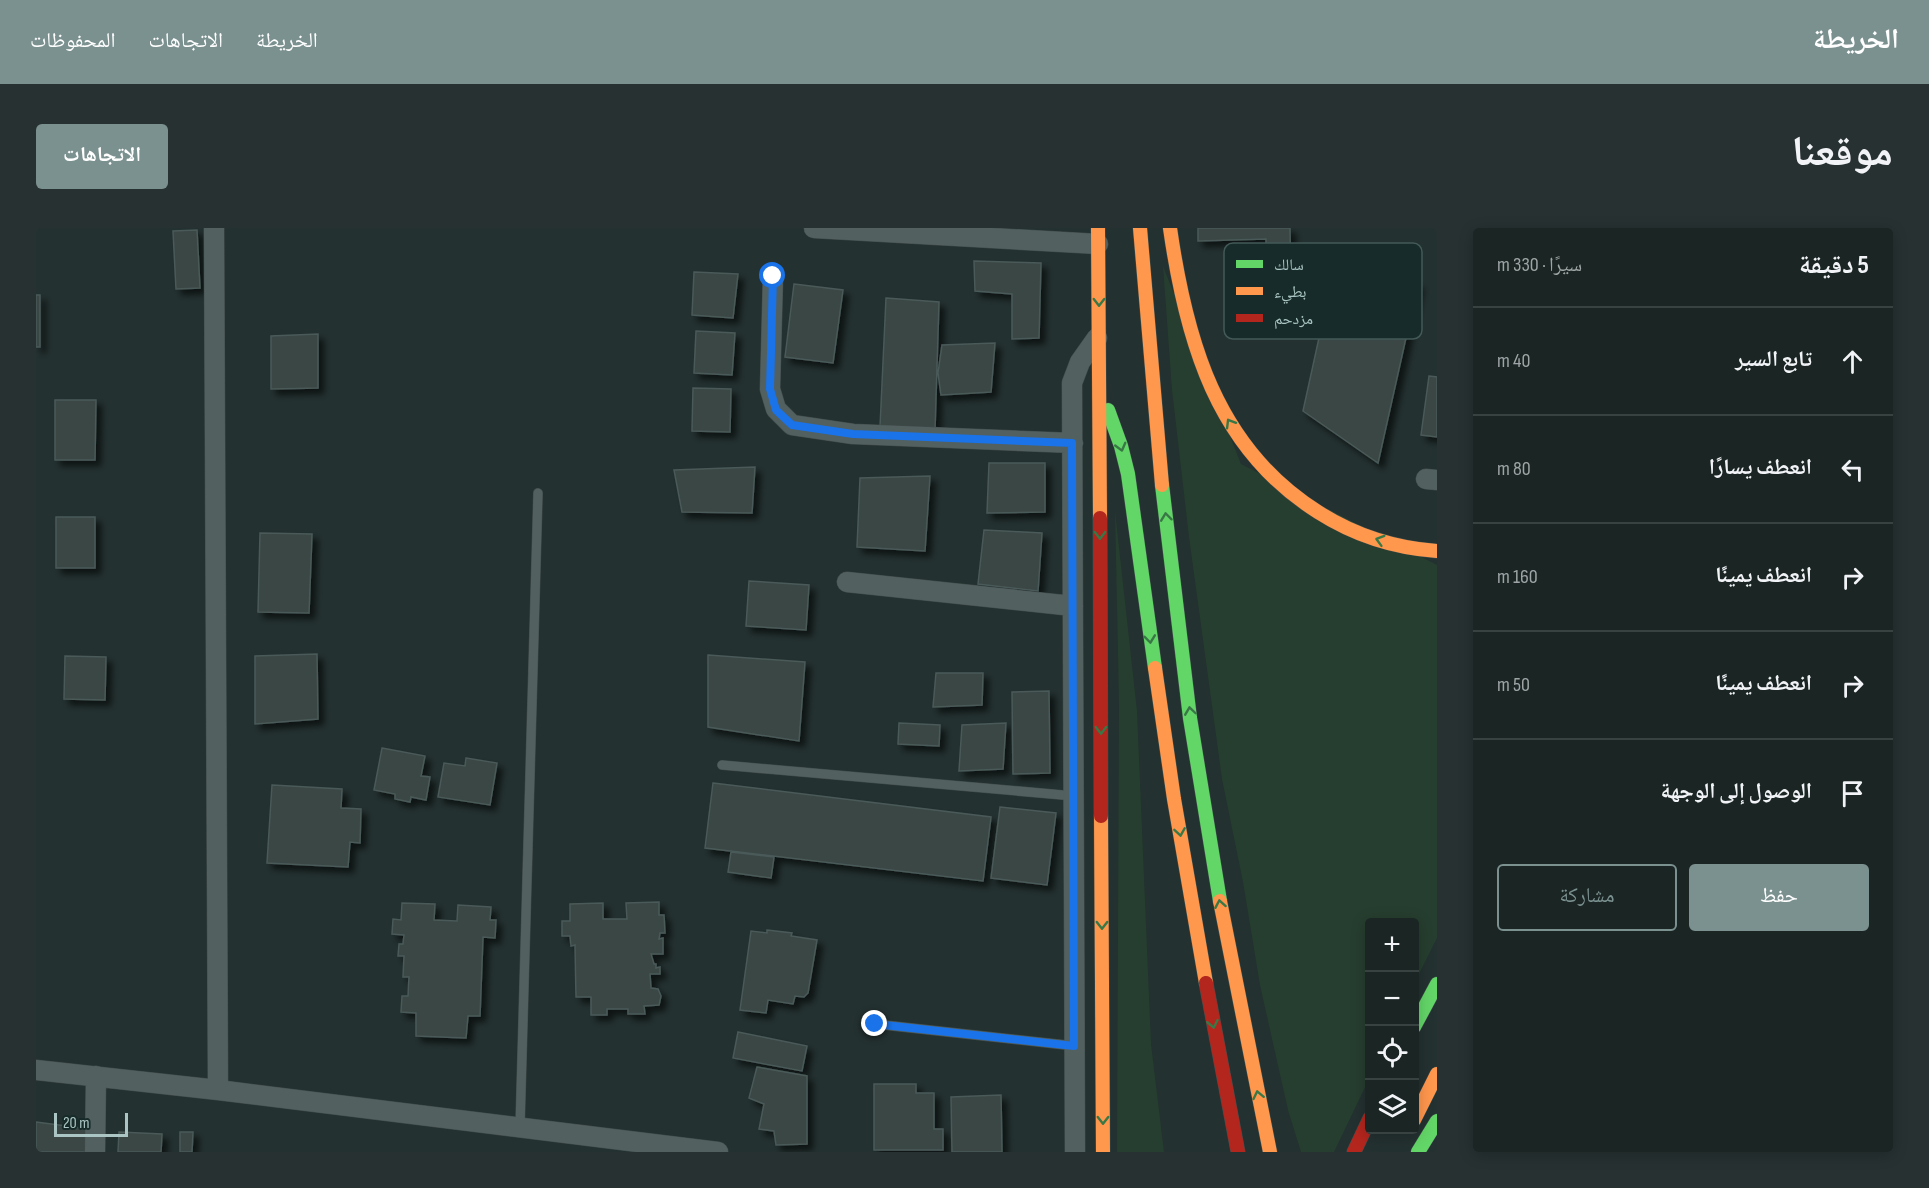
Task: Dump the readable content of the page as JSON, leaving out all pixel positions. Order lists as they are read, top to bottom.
{
  "legend": ["سالك", "بطيء", "مزدحم"],
  "scale_bar": "20 m",
  "page": {
    "header": "الخريطة",
    "nav": ["الخريطة", "الاتجاهات", "المحفوظات"],
    "title": "موقعنا",
    "buttons": [
      "الاتجاهات",
      ["حفظ", "مشاركة"]
    ],
    "heading": ["5 دقيقة", "سيرًا · 330 m"],
    "list": [
      ["تابع السير", "40 m"],
      ["انعطف يسارًا", "80 m"],
      ["انعطف يمينًا", "160 m"],
      ["انعطف يمينًا", "50 m"],
      "الوصول إلى الوجهة"
    ],
    "map_buttons": ["+", "−"],
    "scale": "20 m"
  }
}
